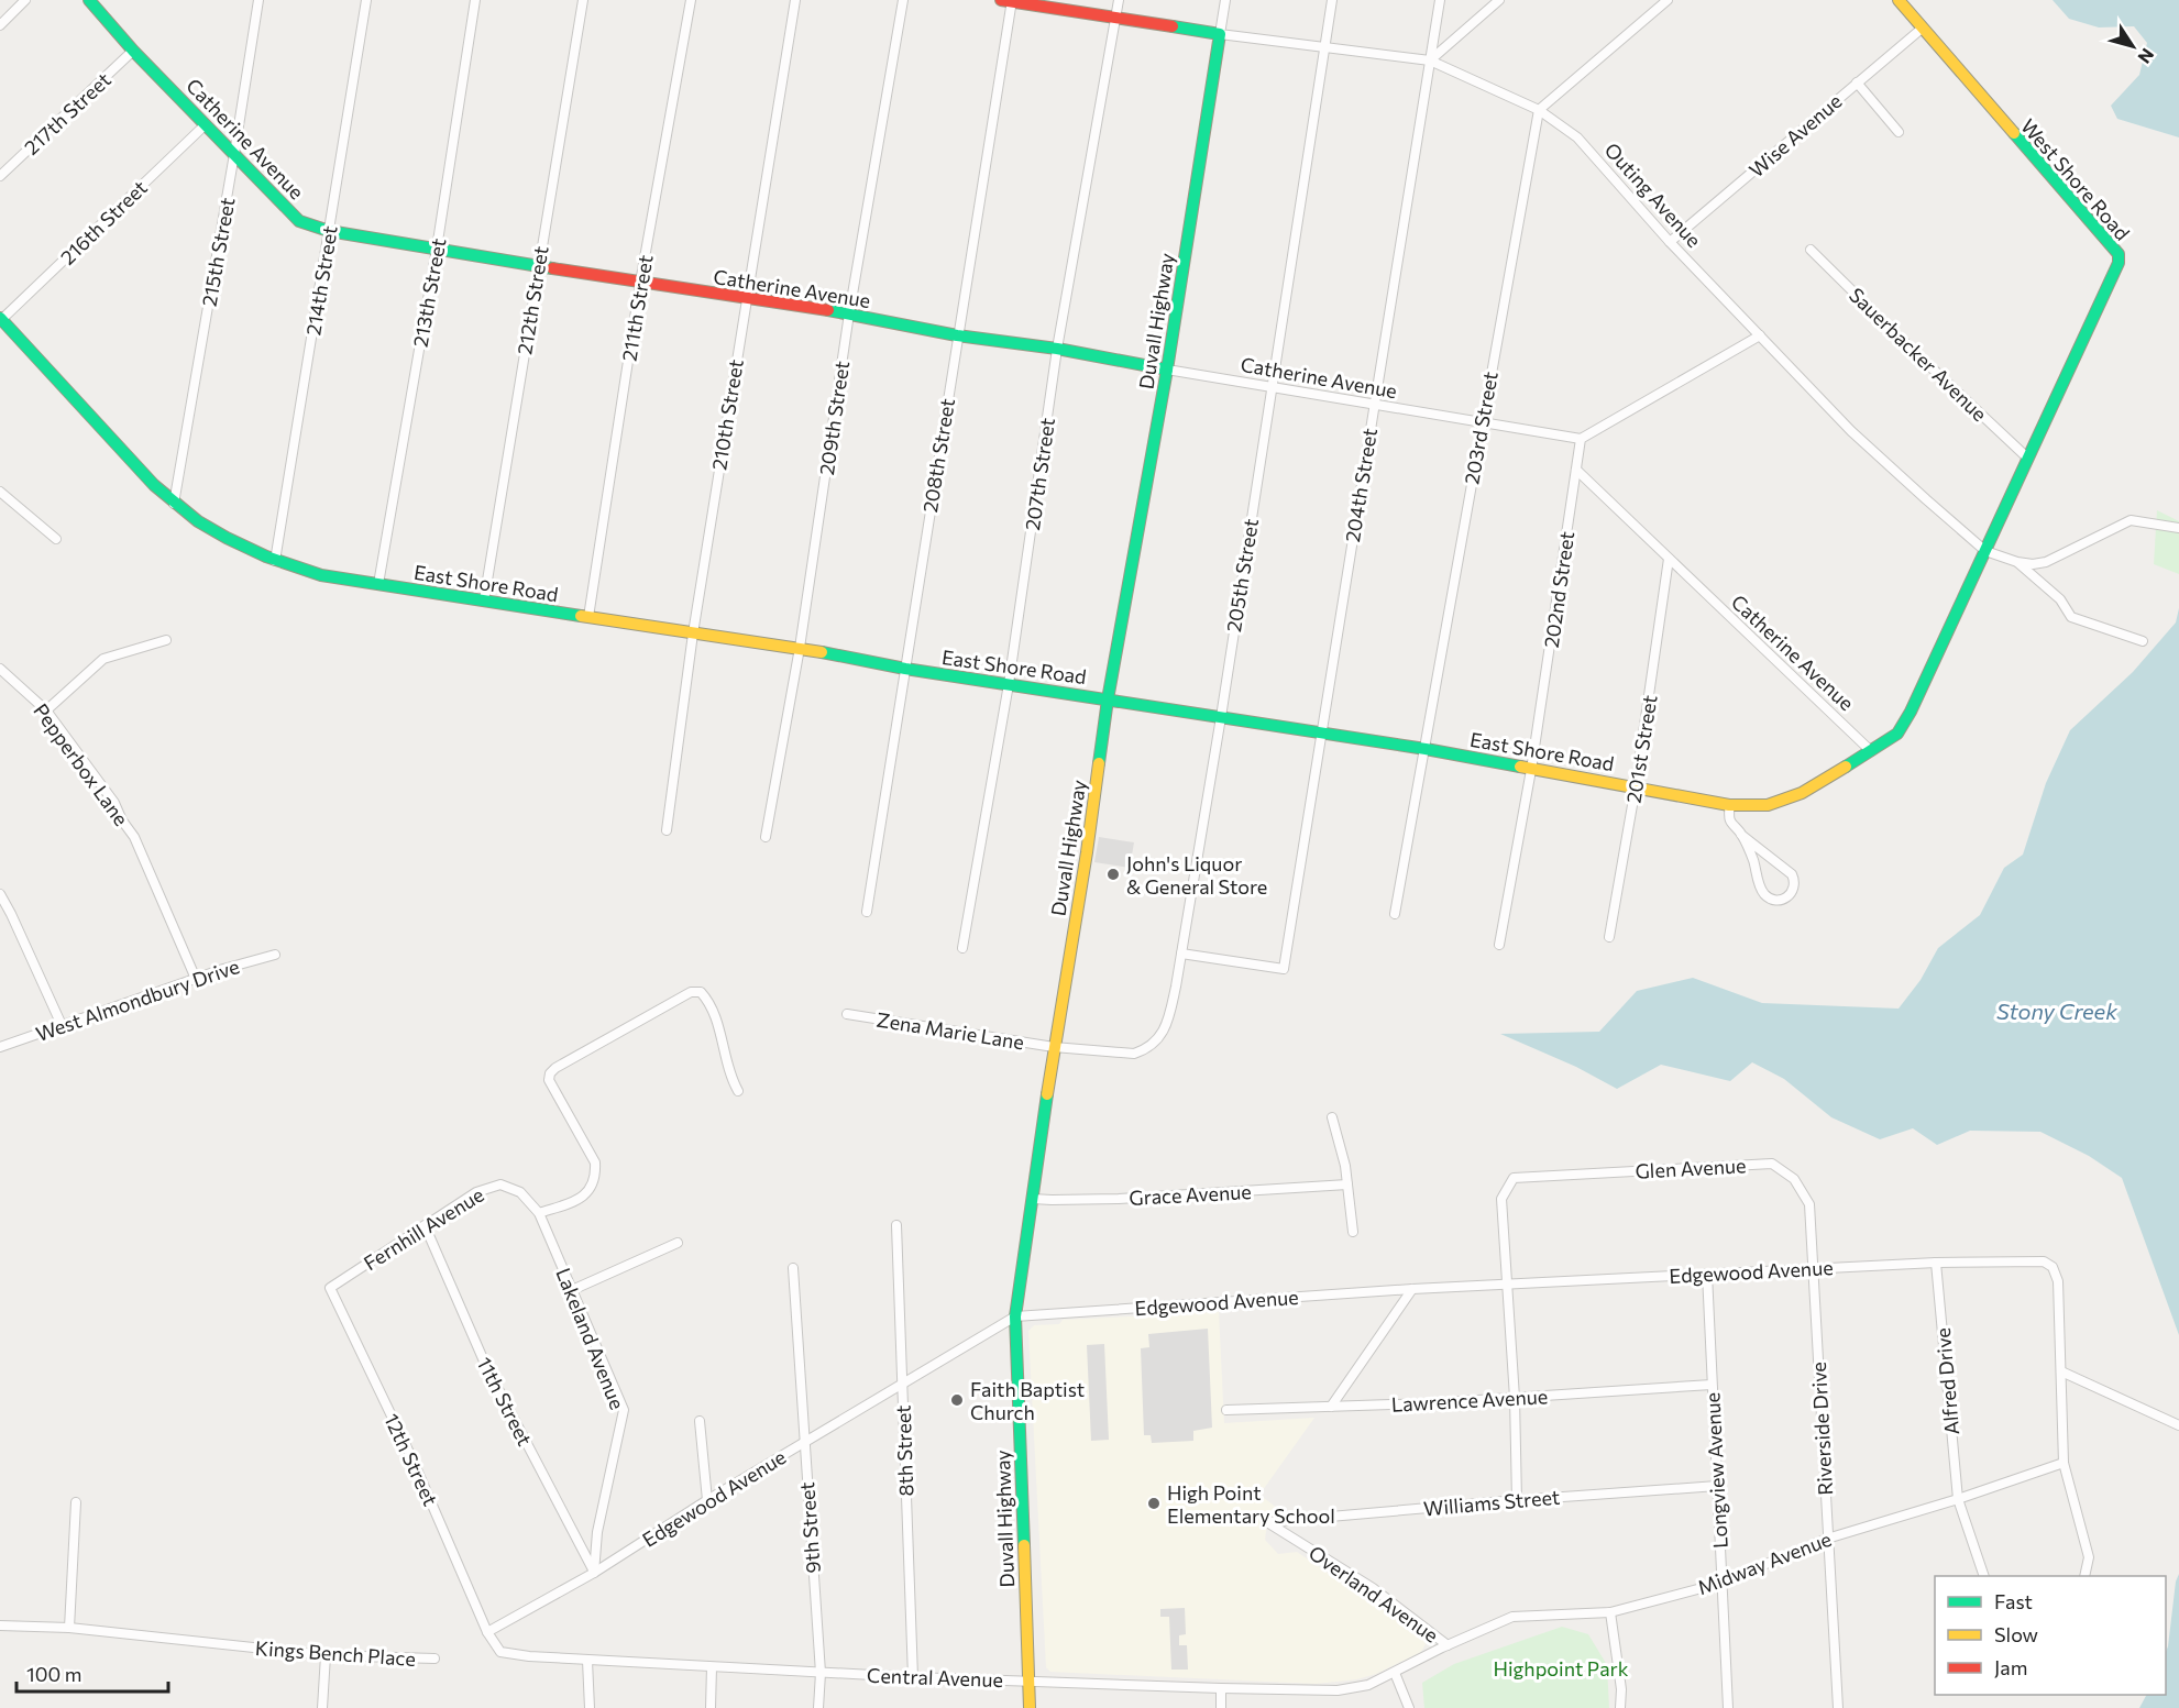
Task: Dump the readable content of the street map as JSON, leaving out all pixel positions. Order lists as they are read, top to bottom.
{
  "streets": {
    "street": [
      "217th Street",
      "Wise Avenue",
      "Catherine Avenue",
      "West Shore Road",
      "Outing Avenue",
      "216th Street",
      "215th Street",
      "214th Street",
      "213th Street",
      "212th Street",
      "211th Street",
      "Duvall Highway",
      "Sauerbacker Avenue",
      "210th Street",
      "209th Street",
      "203rd Street",
      "208th Street",
      "207th Street",
      "204th Street",
      "205th Street",
      "East Shore Road",
      "202nd Street",
      "201st Street",
      "Pepperbox Lane",
      "West Almondbury Drive",
      "Zena Marie Lane",
      "Glen Avenue",
      "Grace Avenue",
      "Fernhill Avenue",
      "Edgewood Avenue",
      "Lakeland Avenue",
      "Alfred Drive",
      "Lawrence Avenue",
      "11th Street",
      "Riverside Drive",
      "8th Street",
      "12th Street",
      "Longview Avenue",
      "Williams Street",
      "9th Street",
      "Midway Avenue",
      "Overland Avenue",
      "Kings Bench Place",
      "Central Avenue"
    ]
  },
  "crossings": [
    ["217th Street", "Catherine Avenue"],
    ["Wise Avenue", "West Shore Road"],
    ["Wise Avenue", "Outing Avenue"],
    ["Catherine Avenue", "216th Street"],
    ["Catherine Avenue", "215th Street"],
    ["Catherine Avenue", "214th Street"],
    ["Catherine Avenue", "213th Street"],
    ["Catherine Avenue", "212th Street"],
    ["Catherine Avenue", "211th Street"],
    ["Catherine Avenue", "Duvall Highway"],
    ["Catherine Avenue", "210th Street"],
    ["Catherine Avenue", "209th Street"],
    ["Catherine Avenue", "203rd Street"],
    ["Catherine Avenue", "208th Street"],
    ["Catherine Avenue", "207th Street"],
    ["Catherine Avenue", "204th Street"],
    ["Catherine Avenue", "205th Street"],
    ["Catherine Avenue", "East Shore Road"],
    ["Catherine Avenue", "202nd Street"],
    ["Catherine Avenue", "201st Street"],
    ["West Shore Road", "Outing Avenue"],
    ["West Shore Road", "Sauerbacker Avenue"],
    ["West Shore Road", "East Shore Road"],
    ["Outing Avenue", "Duvall Highway"],
    ["Outing Avenue", "203rd Street"],
    ["Outing Avenue", "208th Street"],
    ["Outing Avenue", "207th Street"],
    ["Outing Avenue", "204th Street"],
    ["Outing Avenue", "205th Street"],
    ["Outing Avenue", "East Shore Road"],
    ["216th Street", "East Shore Road"],
    ["215th Street", "East Shore Road"],
    ["214th Street", "East Shore Road"],
    ["213th Street", "East Shore Road"],
    ["212th Street", "East Shore Road"],
    ["211th Street", "East Shore Road"],
    ["Duvall Highway", "205th Street"],
    ["Duvall Highway", "East Shore Road"],
    ["Duvall Highway", "Zena Marie Lane"],
    ["Duvall Highway", "Grace Avenue"],
    ["Duvall Highway", "Edgewood Avenue"],
    ["Duvall Highway", "Central Avenue"],
    ["210th Street", "East Shore Road"],
    ["209th Street", "East Shore Road"],
    ["203rd Street", "East Shore Road"],
    ["208th Street", "East Shore Road"],
    ["207th Street", "East Shore Road"],
    ["204th Street", "205th Street"],
    ["204th Street", "East Shore Road"],
    ["205th Street", "East Shore Road"],
    ["205th Street", "Zena Marie Lane"],
    ["East Shore Road", "202nd Street"],
    ["East Shore Road", "201st Street"],
    ["Pepperbox Lane", "West Almondbury Drive"],
    ["Glen Avenue", "Edgewood Avenue"],
    ["Glen Avenue", "Riverside Drive"],
    ["Fernhill Avenue", "Lakeland Avenue"],
    ["Fernhill Avenue", "11th Street"],
    ["Fernhill Avenue", "12th Street"],
    ["Edgewood Avenue", "Lakeland Avenue"],
    ["Edgewood Avenue", "Alfred Drive"],
    ["Edgewood Avenue", "11th Street"],
    ["Edgewood Avenue", "Riverside Drive"],
    ["Edgewood Avenue", "8th Street"],
    ["Edgewood Avenue", "12th Street"],
    ["Edgewood Avenue", "Longview Avenue"],
    ["Edgewood Avenue", "9th Street"],
    ["Edgewood Avenue", "Central Avenue"],
    ["Lakeland Avenue", "11th Street"],
    ["Alfred Drive", "Midway Avenue"],
    ["Lawrence Avenue", "Longview Avenue"],
    ["Riverside Drive", "Midway Avenue"],
    ["8th Street", "Central Avenue"],
    ["12th Street", "Central Avenue"],
    ["Longview Avenue", "Williams Street"],
    ["Longview Avenue", "Midway Avenue"],
    ["Williams Street", "Overland Avenue"],
    ["9th Street", "Central Avenue"],
    ["Midway Avenue", "Overland Avenue"],
    ["Midway Avenue", "Central Avenue"]
  ],
  "water": ["Stony Creek"],
  "parks": ["Highpoint Park"],
  "places": ["John's Liquor & General Store", "Faith Baptist Church", "High Point Elementary School"],
  "legend": ["Fast", "Slow", "Jam"],
  "scale_bar": "100 m",
  "north": "bottom right"
}
